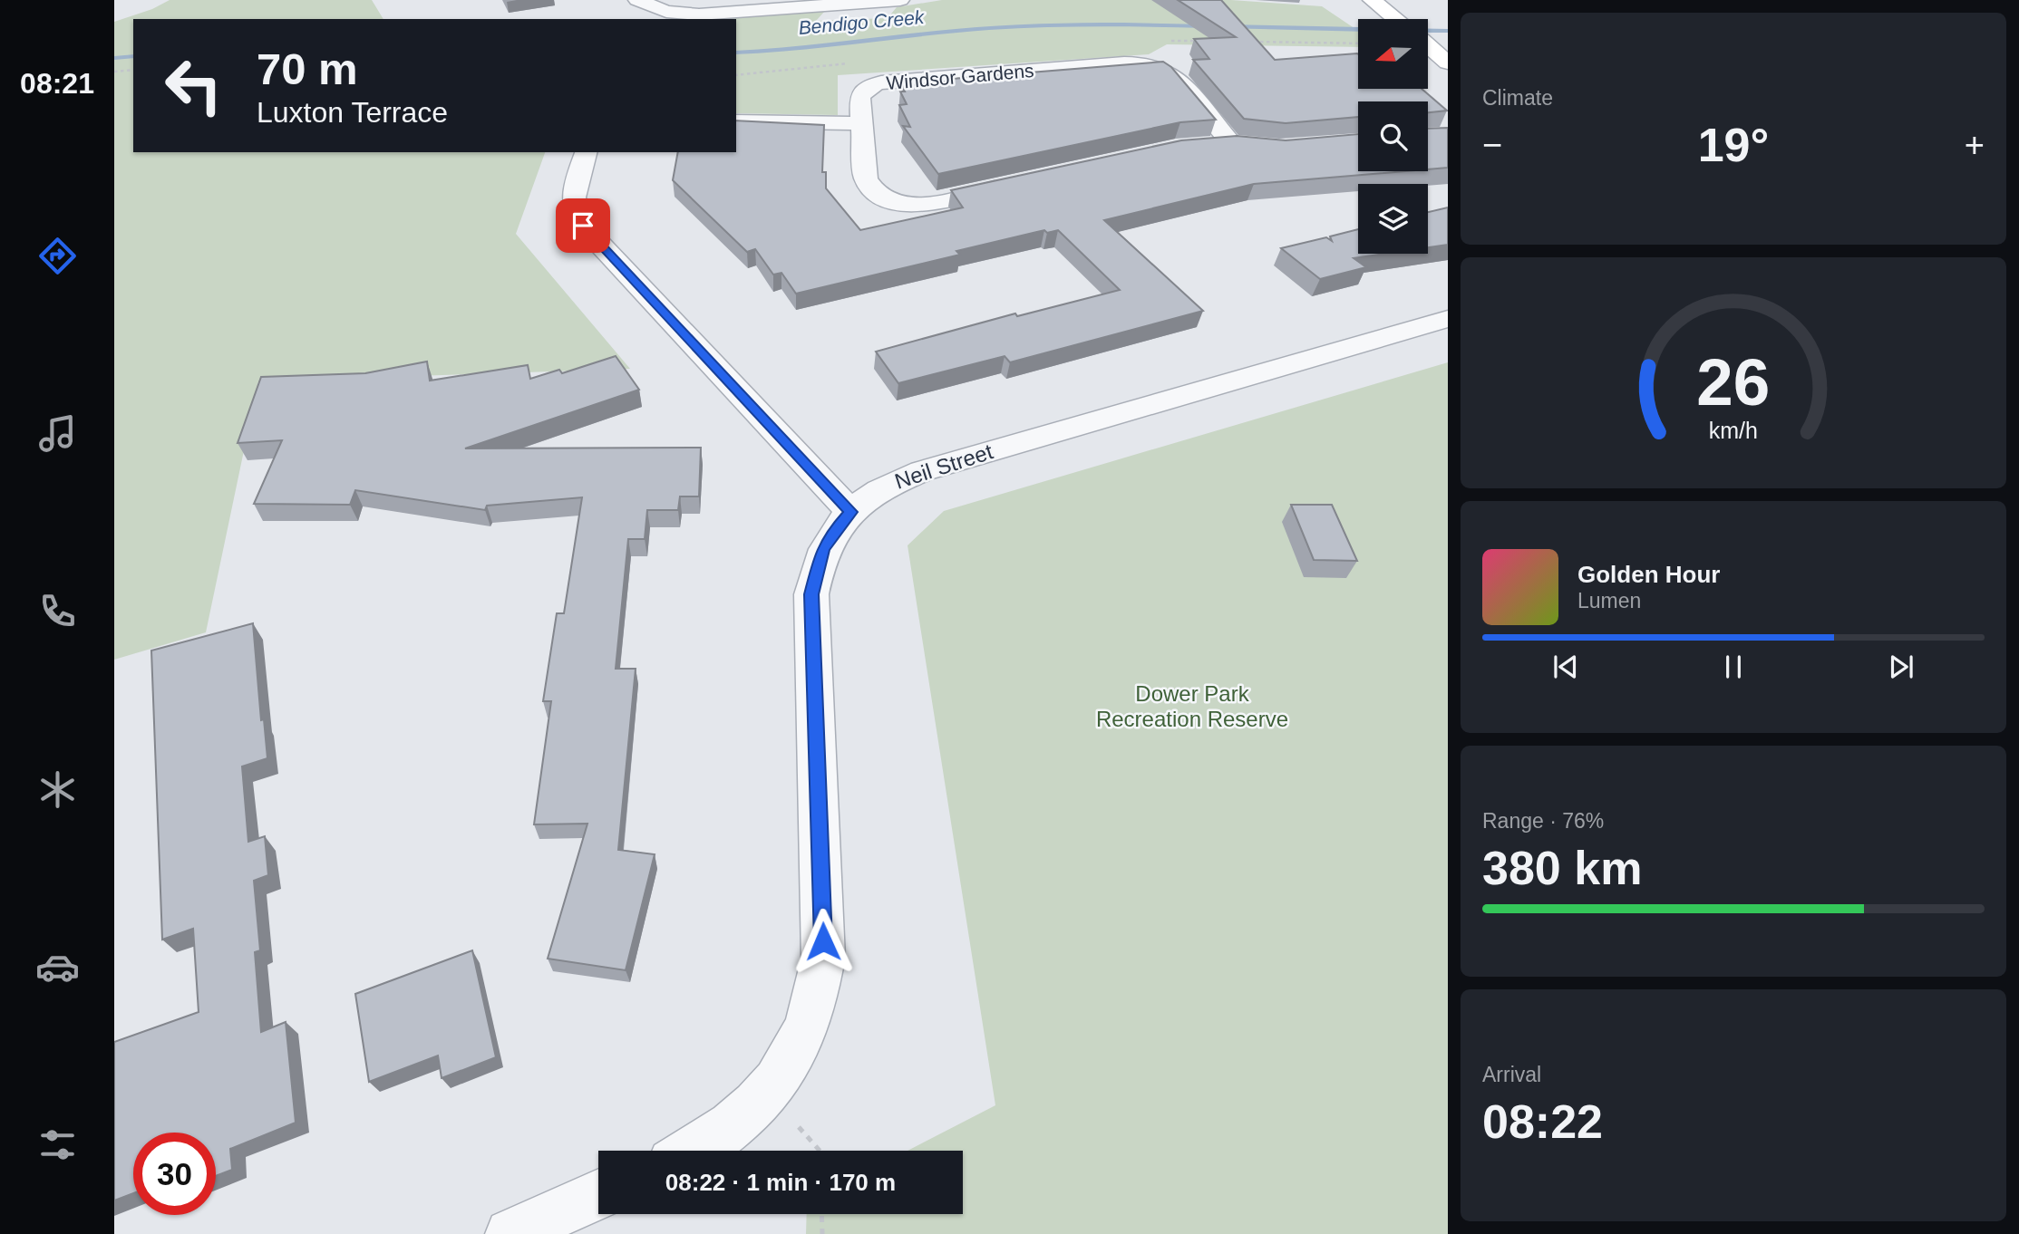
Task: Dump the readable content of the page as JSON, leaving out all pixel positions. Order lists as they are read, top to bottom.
{
  "streets": {
    "street": ["Windsor Gardens", "Neil Street"]
  },
  "water": ["Bendigo Creek"],
  "parks": ["Dower Park Recreation Reserve"],
  "north": "left",
  "page": {
    "tabs": "08:21",
    "tile": [
      "Climate",
      ["Range · 76%", "380 km"],
      ["Arrival", "08:22"]
    ],
    "turn": ["70 m", "Luxton Terrace"],
    "heat": ["−", "19°", "+"],
    "song": ["Golden Hour", "Lumen"],
    "limit": "30",
    "trip": "08:22 · 1 min · 170 m",
    "gauge": ["26", "km/h"]
  }
}
